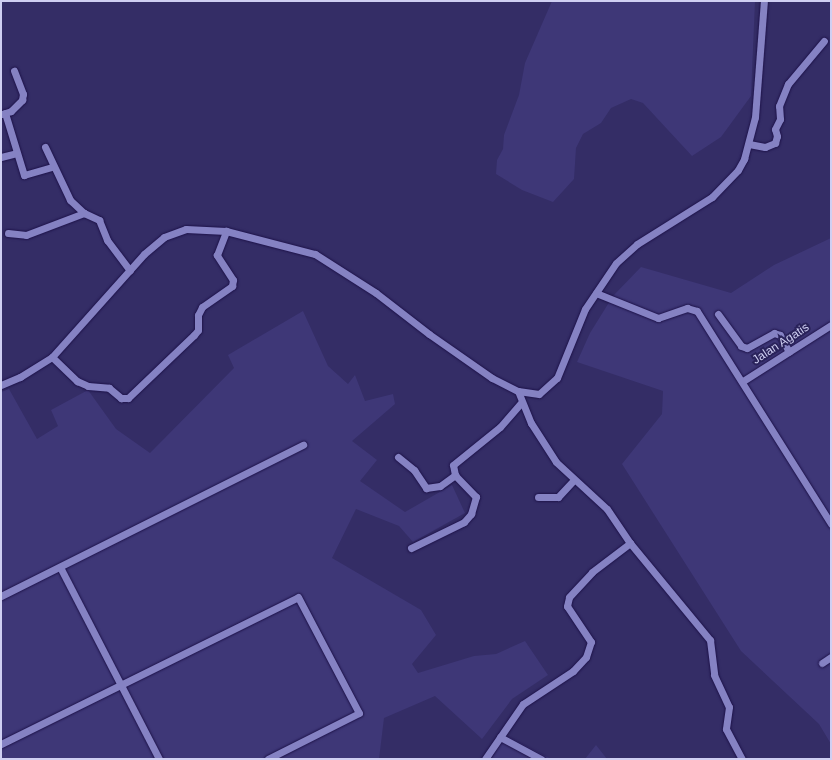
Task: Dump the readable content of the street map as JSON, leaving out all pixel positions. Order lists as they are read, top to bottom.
{
  "streets": {
    "street": ["Jalan Agatis"]
  }
}
